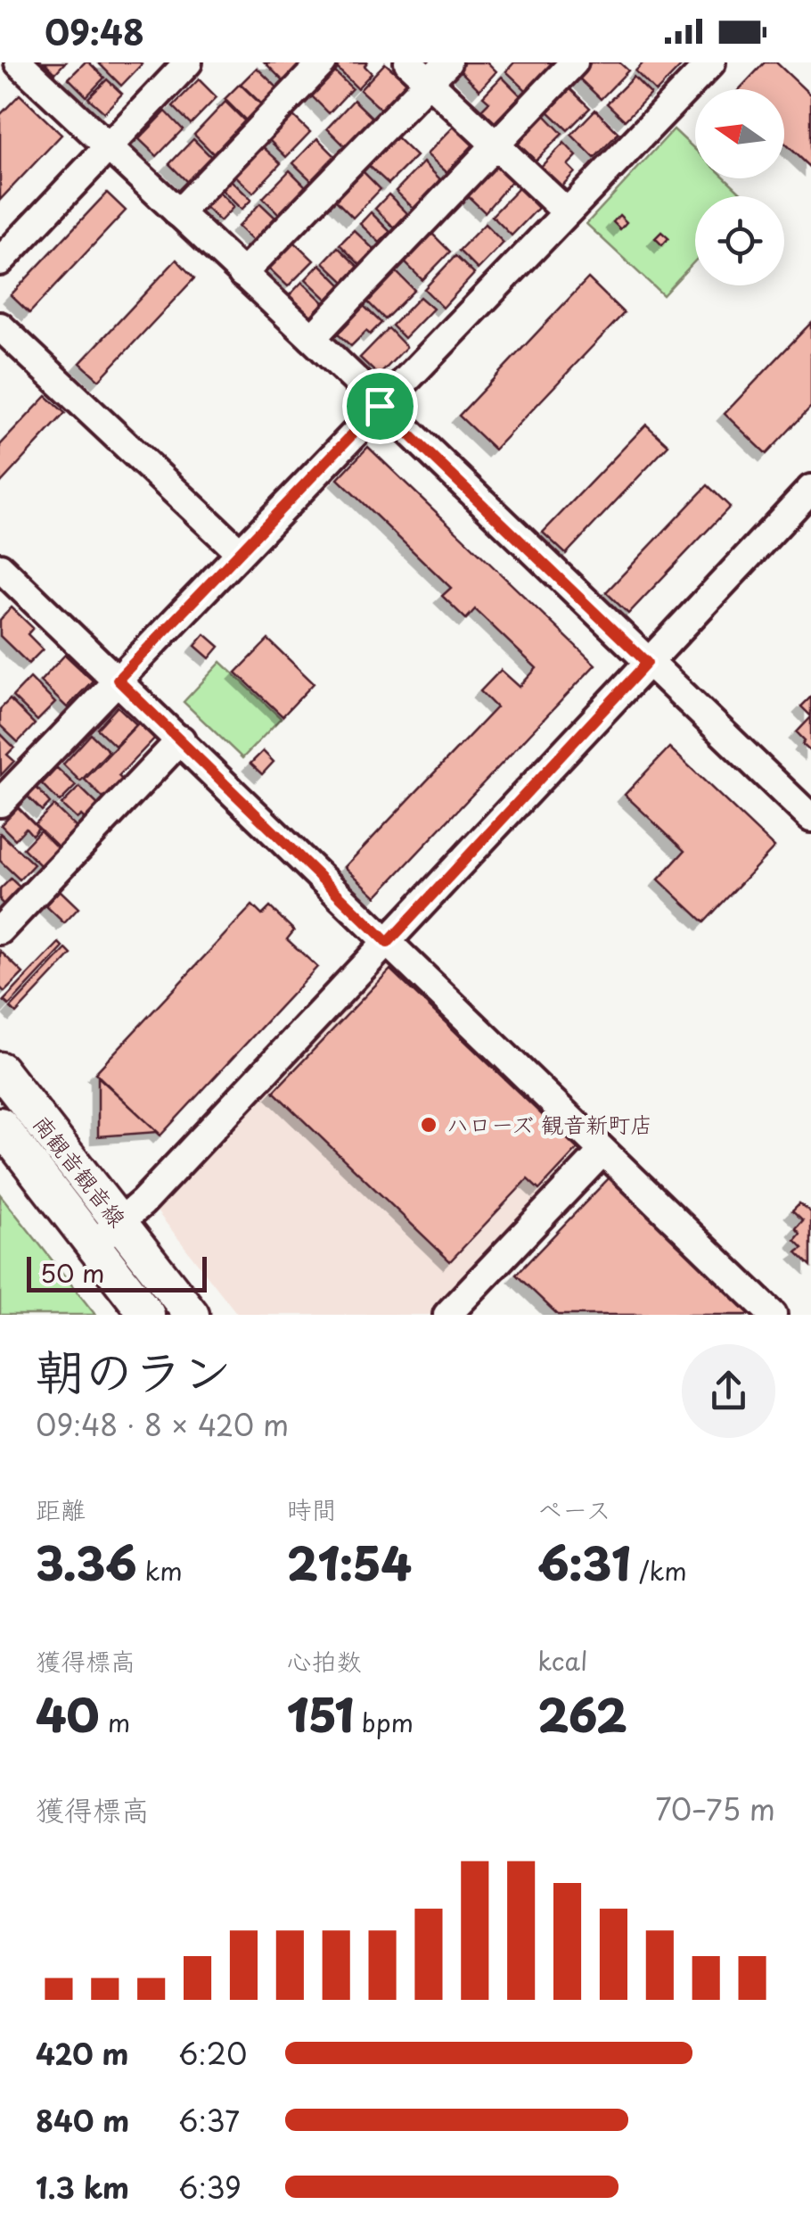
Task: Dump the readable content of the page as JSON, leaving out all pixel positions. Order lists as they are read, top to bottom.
{
  "streets": {
    "main road": ["南観音観音線"]
  },
  "places": ["ハローズ 観音新町店"],
  "scale_bar": "50 m",
  "north": "left",
  "page": {
    "status": "09:48",
    "scale": "50 m",
    "heading": ["朝のラン", "09:48 · 8 × 420 m"],
    "stats": [
      ["距離", "3.36 km"],
      ["時間", "21:54"],
      ["ペース", "6:31 /km"],
      ["獲得標高", "40 m"],
      ["心拍数", "151 bpm"],
      ["kcal", "262"]
    ],
    "chart": ["獲得標高", "70–75 m"],
    "list": [
      {
        "name": "420 m",
        "note": "6:20"
      },
      {
        "name": "840 m",
        "note": "6:37"
      },
      {
        "name": "1.3 km",
        "note": "6:39"
      }
    ]
  }
}
